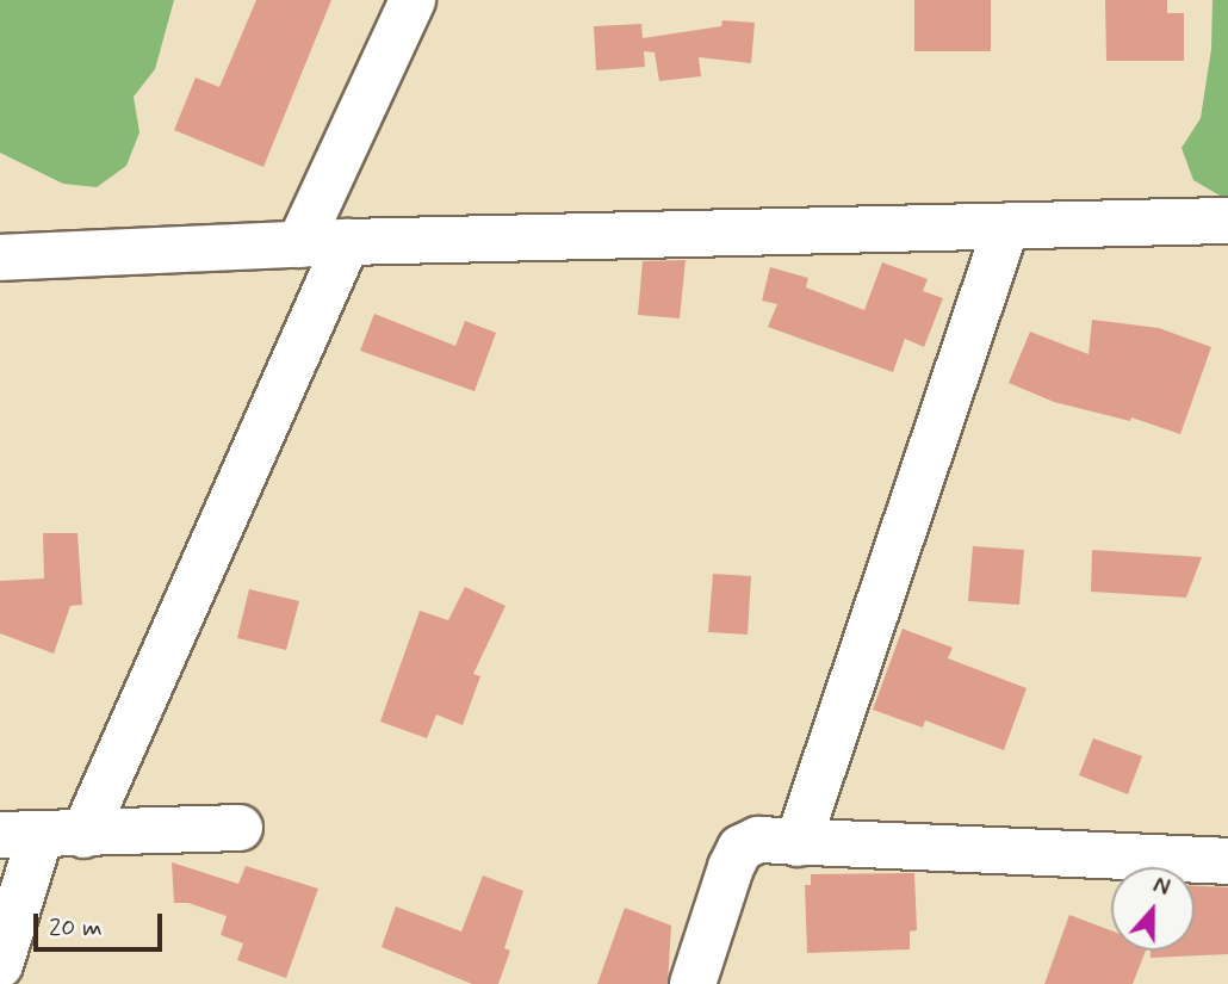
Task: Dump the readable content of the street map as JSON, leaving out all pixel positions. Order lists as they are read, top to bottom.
{
  "scale_bar": "20 m",
  "north": "top"
}
